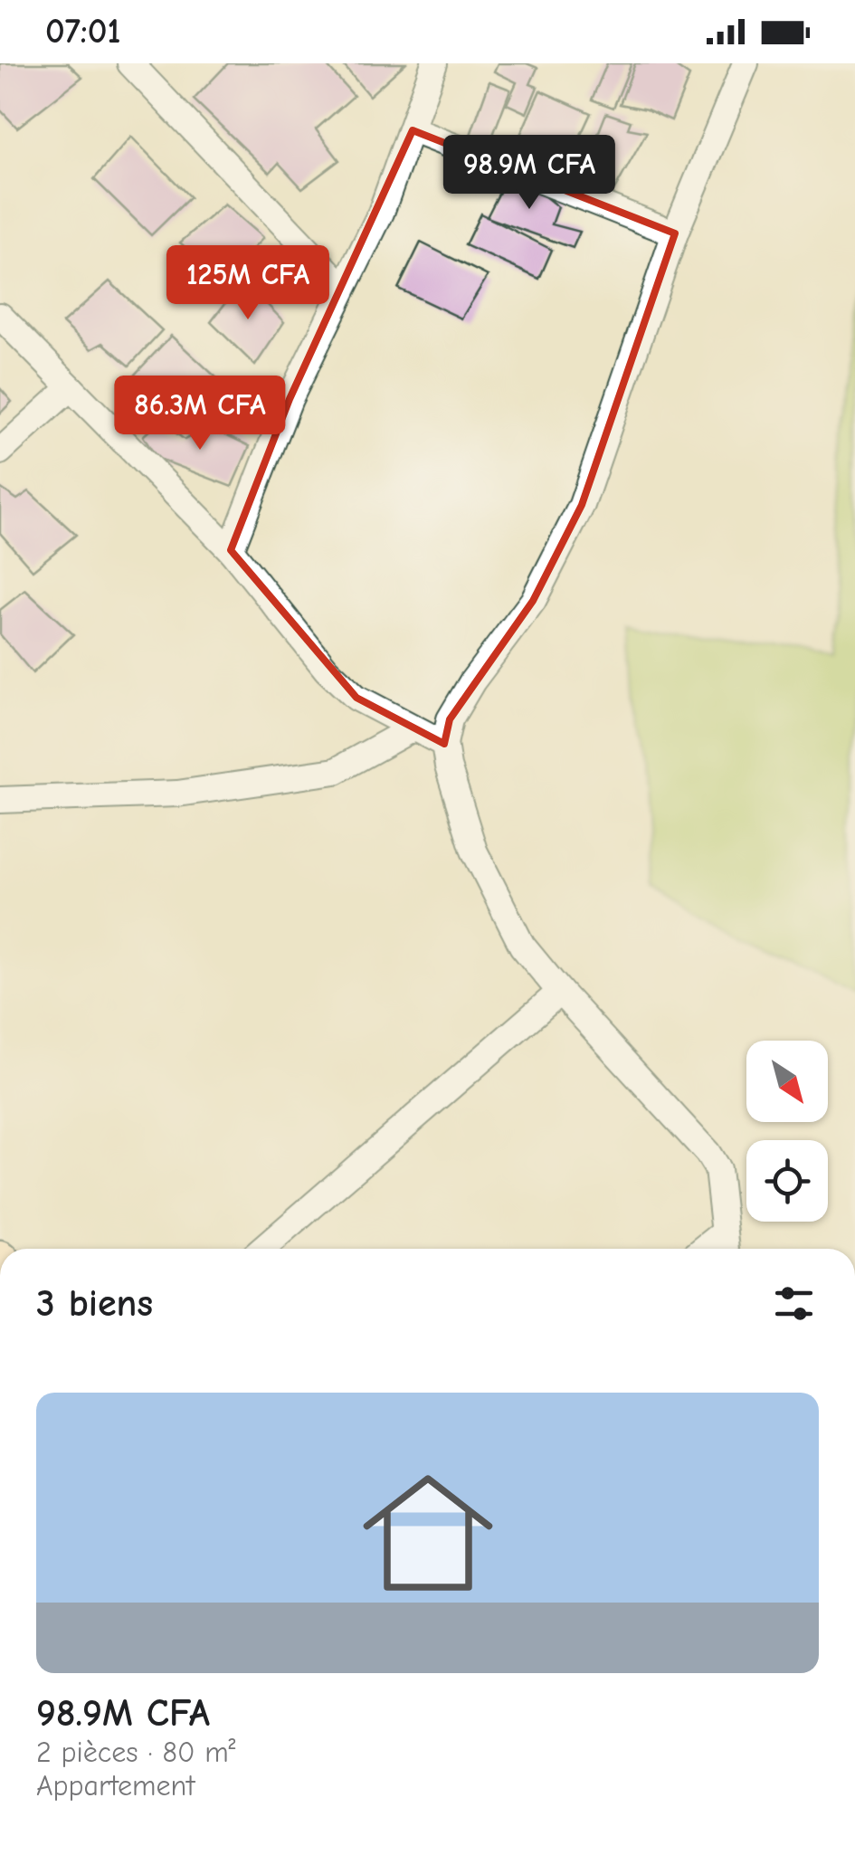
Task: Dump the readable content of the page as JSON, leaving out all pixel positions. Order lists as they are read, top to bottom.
{
  "north": "bottom right",
  "page": {
    "status": "07:01",
    "price": ["98.9M CFA", "125M CFA", "86.3M CFA"],
    "heading": "3 biens",
    "list": [
      {
        "name": "98.9M CFA",
        "note": "2 pièces · 80 m² · Appartement"
      }
    ]
  }
}
